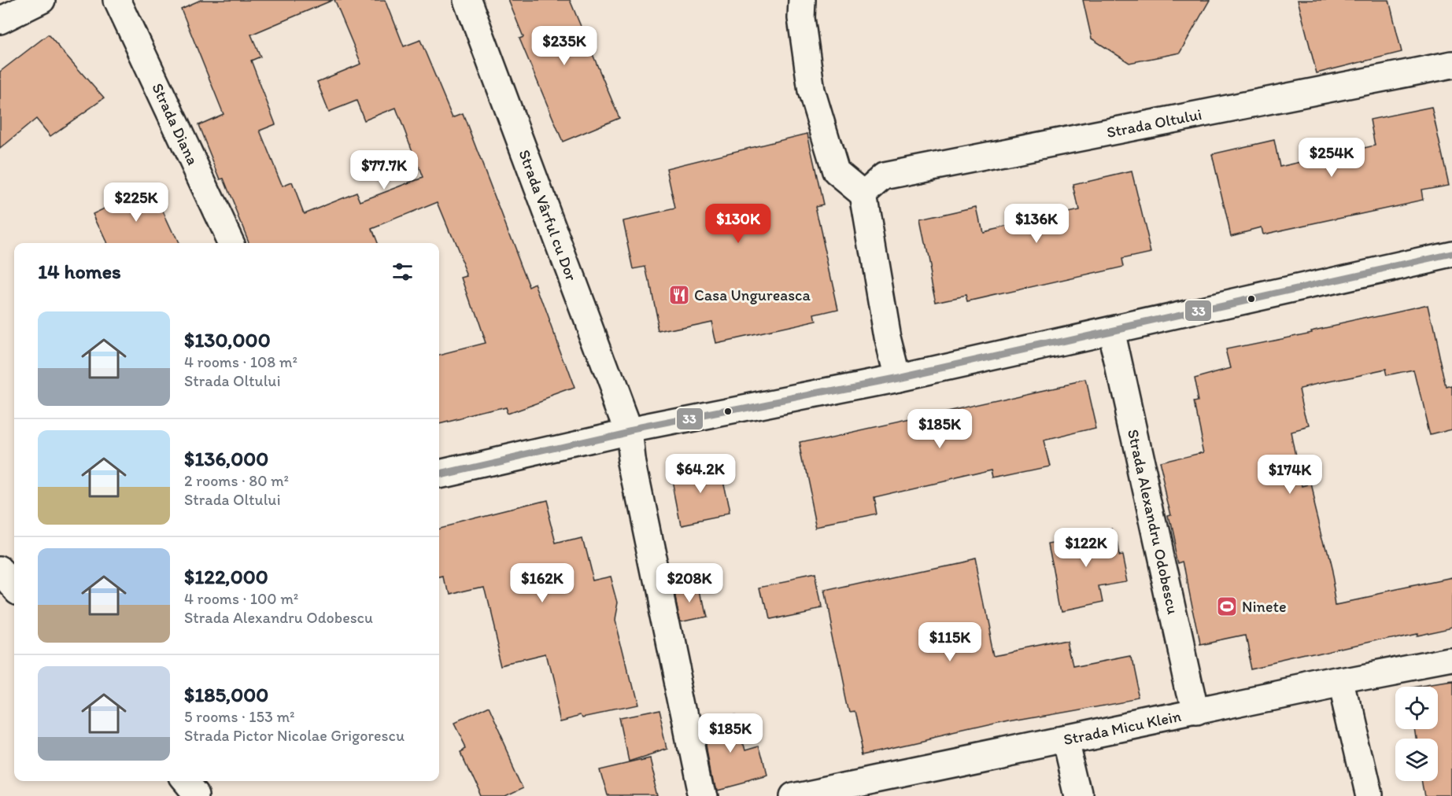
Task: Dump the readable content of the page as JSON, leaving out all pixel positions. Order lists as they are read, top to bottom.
{
  "streets": {
    "street": [
      "Strada Oltului",
      "Strada Diana",
      "Strada Vârful cu Dor",
      "Strada Alexandru Odobescu",
      "Strada Micu Klein"
    ]
  },
  "crossings": [
    ["Strada Alexandru Odobescu", "Strada Micu Klein"]
  ],
  "places": {
    "restaurant": ["Casa Ungureasca"],
    "sports": ["Ninete"]
  },
  "lines": ["transit line 33"],
  "page": {
    "price": [
      "$235K",
      "$254K",
      "$77.7K",
      "$225K",
      "$130K",
      "$136K",
      "$185K",
      "$64.2K",
      "$174K",
      "$122K",
      "$162K",
      "$208K",
      "$115K",
      "$185K"
    ],
    "heading": "14 homes",
    "list": [
      {
        "name": "$130,000",
        "note": "4 rooms · 108 m² · Strada Oltului"
      },
      {
        "name": "$136,000",
        "note": "2 rooms · 80 m² · Strada Oltului"
      },
      {
        "name": "$122,000",
        "note": "4 rooms · 100 m² · Strada Alexandru Odobescu"
      },
      {
        "name": "$185,000",
        "note": "5 rooms · 153 m² · Strada Pictor Nicolae Grigorescu"
      }
    ]
  }
}
